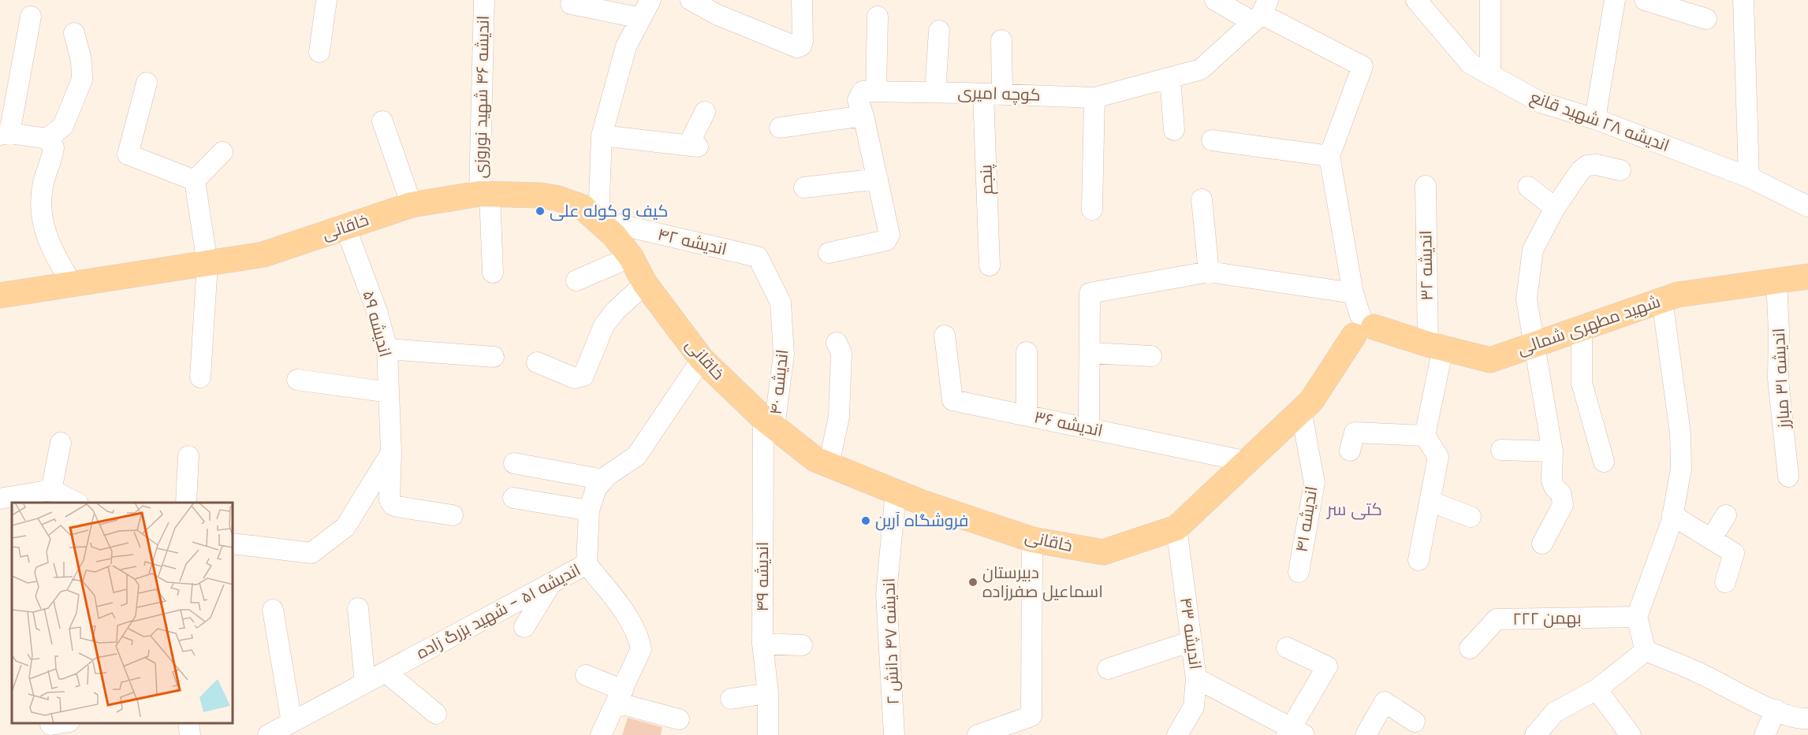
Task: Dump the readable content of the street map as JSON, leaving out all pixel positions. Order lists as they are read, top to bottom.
{
  "streets": {
    "main road": ["خاقانی", "شهید مطهری شمالی"],
    "street": [
      "کوچه امیری",
      "اندیشه ۴۶ شهید نوروزی",
      "اندیشه ۲۸ شهید قانع",
      "پنجم",
      "اندیشه ۴۲",
      "اندیشه ۳۲",
      "اندیشه ۵۹",
      "اندیشه ۳۱ مبارز",
      "اندیشه ۴۰",
      "اندیشه ۳۶",
      "اندیشه ۴۱",
      "اندیشه ۴۹",
      "اندیشه ۵۱ - شهید بزرگ زاده",
      "۲۲بهمن ۲",
      "اندیشه ۴۳",
      "اندیشه ۴۷ دانش ۲"
    ]
  },
  "crossings": [
    ["کوچه امیری", "پنجم"],
    ["اندیشه ۴۶ شهید نوروزی", "خاقانی"],
    ["خاقانی", "اندیشه ۴۲"],
    ["خاقانی", "اندیشه ۵۹"],
    ["خاقانی", "شهید مطهری شمالی"],
    ["خاقانی", "اندیشه ۴۰"],
    ["خاقانی", "اندیشه ۳۶"],
    ["خاقانی", "اندیشه ۴۱"],
    ["خاقانی", "اندیشه ۴۹"],
    ["خاقانی", "اندیشه ۵۱ - شهید بزرگ زاده"],
    ["خاقانی", "اندیشه ۴۳"],
    ["خاقانی", "اندیشه ۴۷ دانش ۲"],
    ["اندیشه ۴۲", "اندیشه ۴۰"],
    ["اندیشه ۳۲", "شهید مطهری شمالی"],
    ["شهید مطهری شمالی", "اندیشه ۳۱ مبارز"],
    ["اندیشه ۴۰", "اندیشه ۴۹"]
  ],
  "districts": ["کتی سر"],
  "places": ["کیف و کوله علی", "فروشگاه آرین", "دبیرستان اسماعیل صفرزاده"]
}
